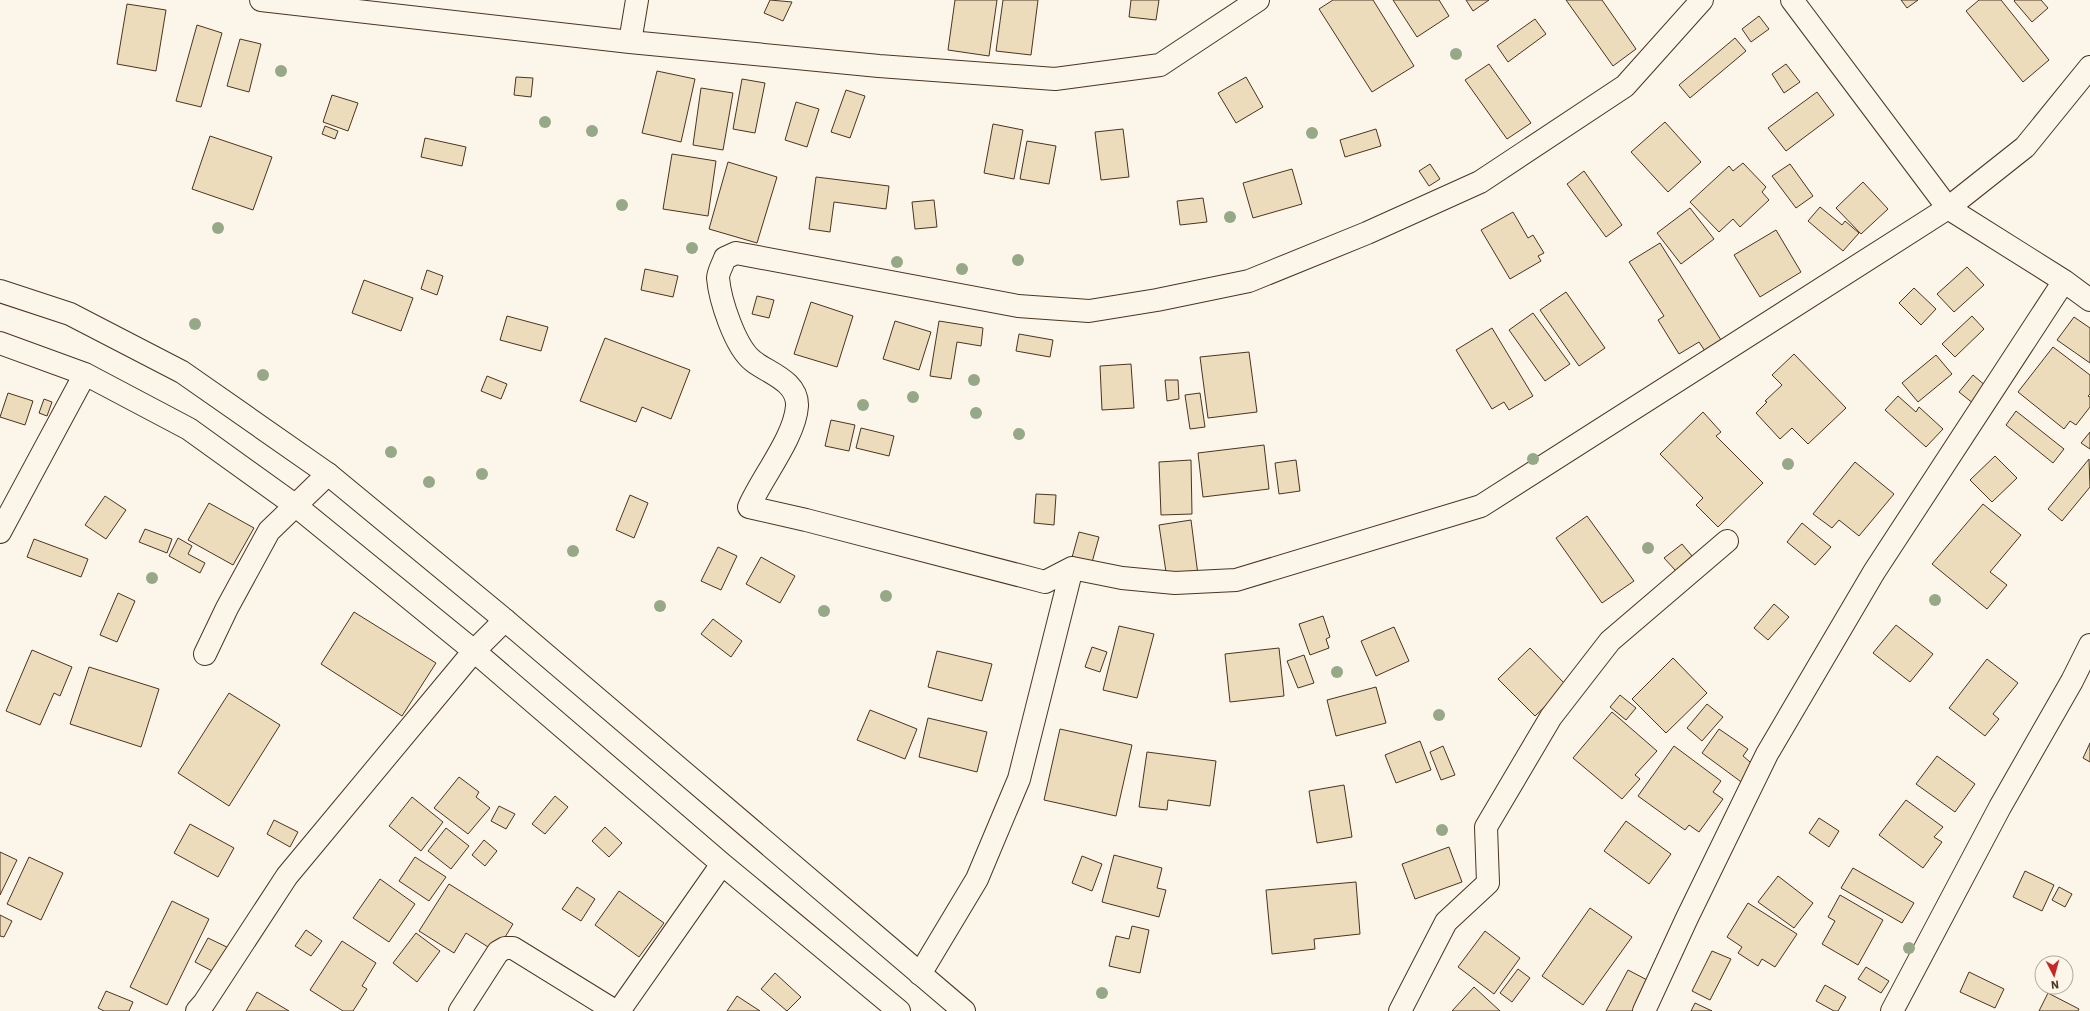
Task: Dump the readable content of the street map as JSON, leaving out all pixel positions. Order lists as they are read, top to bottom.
{
  "north": "bottom"
}
